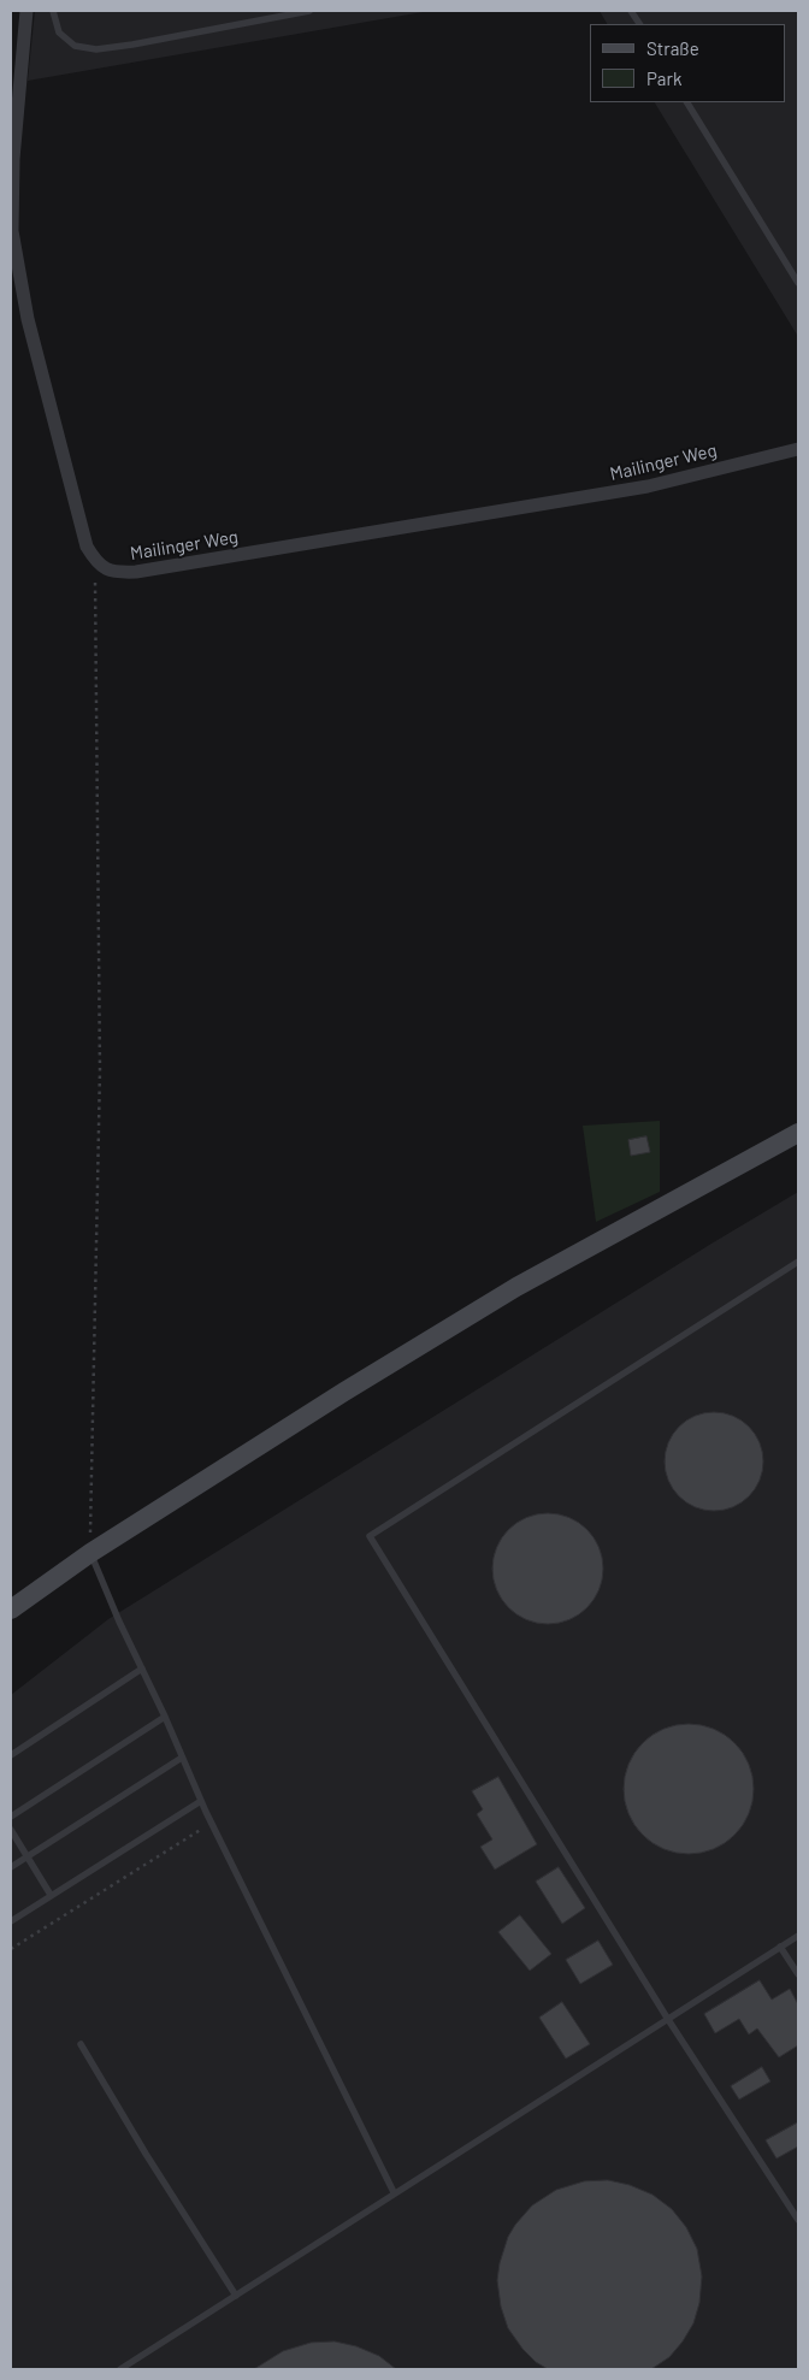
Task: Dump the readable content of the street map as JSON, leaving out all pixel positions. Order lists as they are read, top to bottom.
{
  "streets": {
    "street": ["Mailinger Weg"]
  },
  "legend": ["Straße", "Park"]
}
